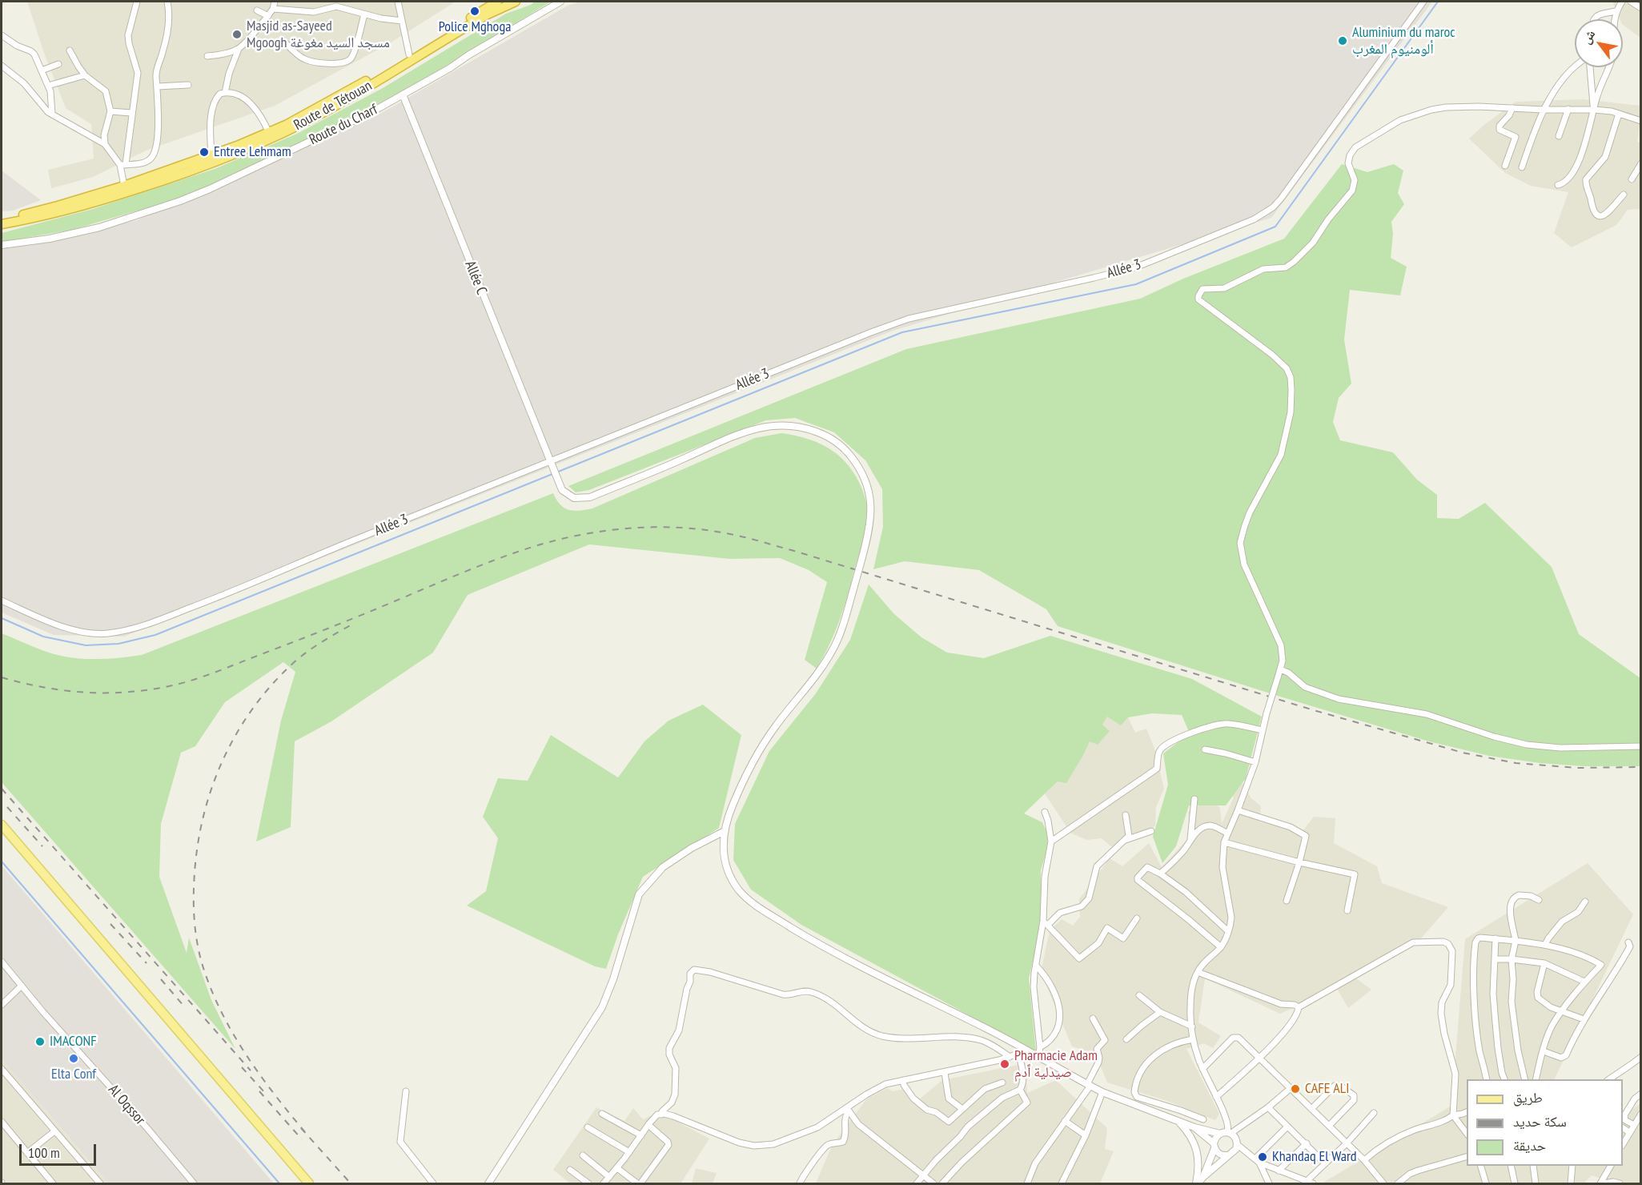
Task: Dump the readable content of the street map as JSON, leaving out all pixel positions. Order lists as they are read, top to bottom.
{
  "streets": {
    "highway": ["Route de Tétouan"],
    "street": [
      "Route du Charf",
      "Allée 3",
      "Allée C",
      "Al Oqssor"
    ]
  },
  "crossings": [
    ["Route du Charf", "Allée C"],
    ["Allée 3", "Allée C"]
  ],
  "places": [
    "Police Mghoga",
    "Masjid as-Sayeed Mgoogh مسجد السيد مغوغة",
    "Aluminium du maroc ألومنيوم المغرب",
    "Entree Lehmam",
    "IMACONF",
    "Elta Conf",
    "Pharmacie Adam صيدلية اًدم",
    "CAFE ALI",
    "Khandaq El Ward"
  ],
  "legend": ["طريق", "سكة حديد", "حديقة"],
  "scale_bar": "100 m",
  "north": "top left"
}
